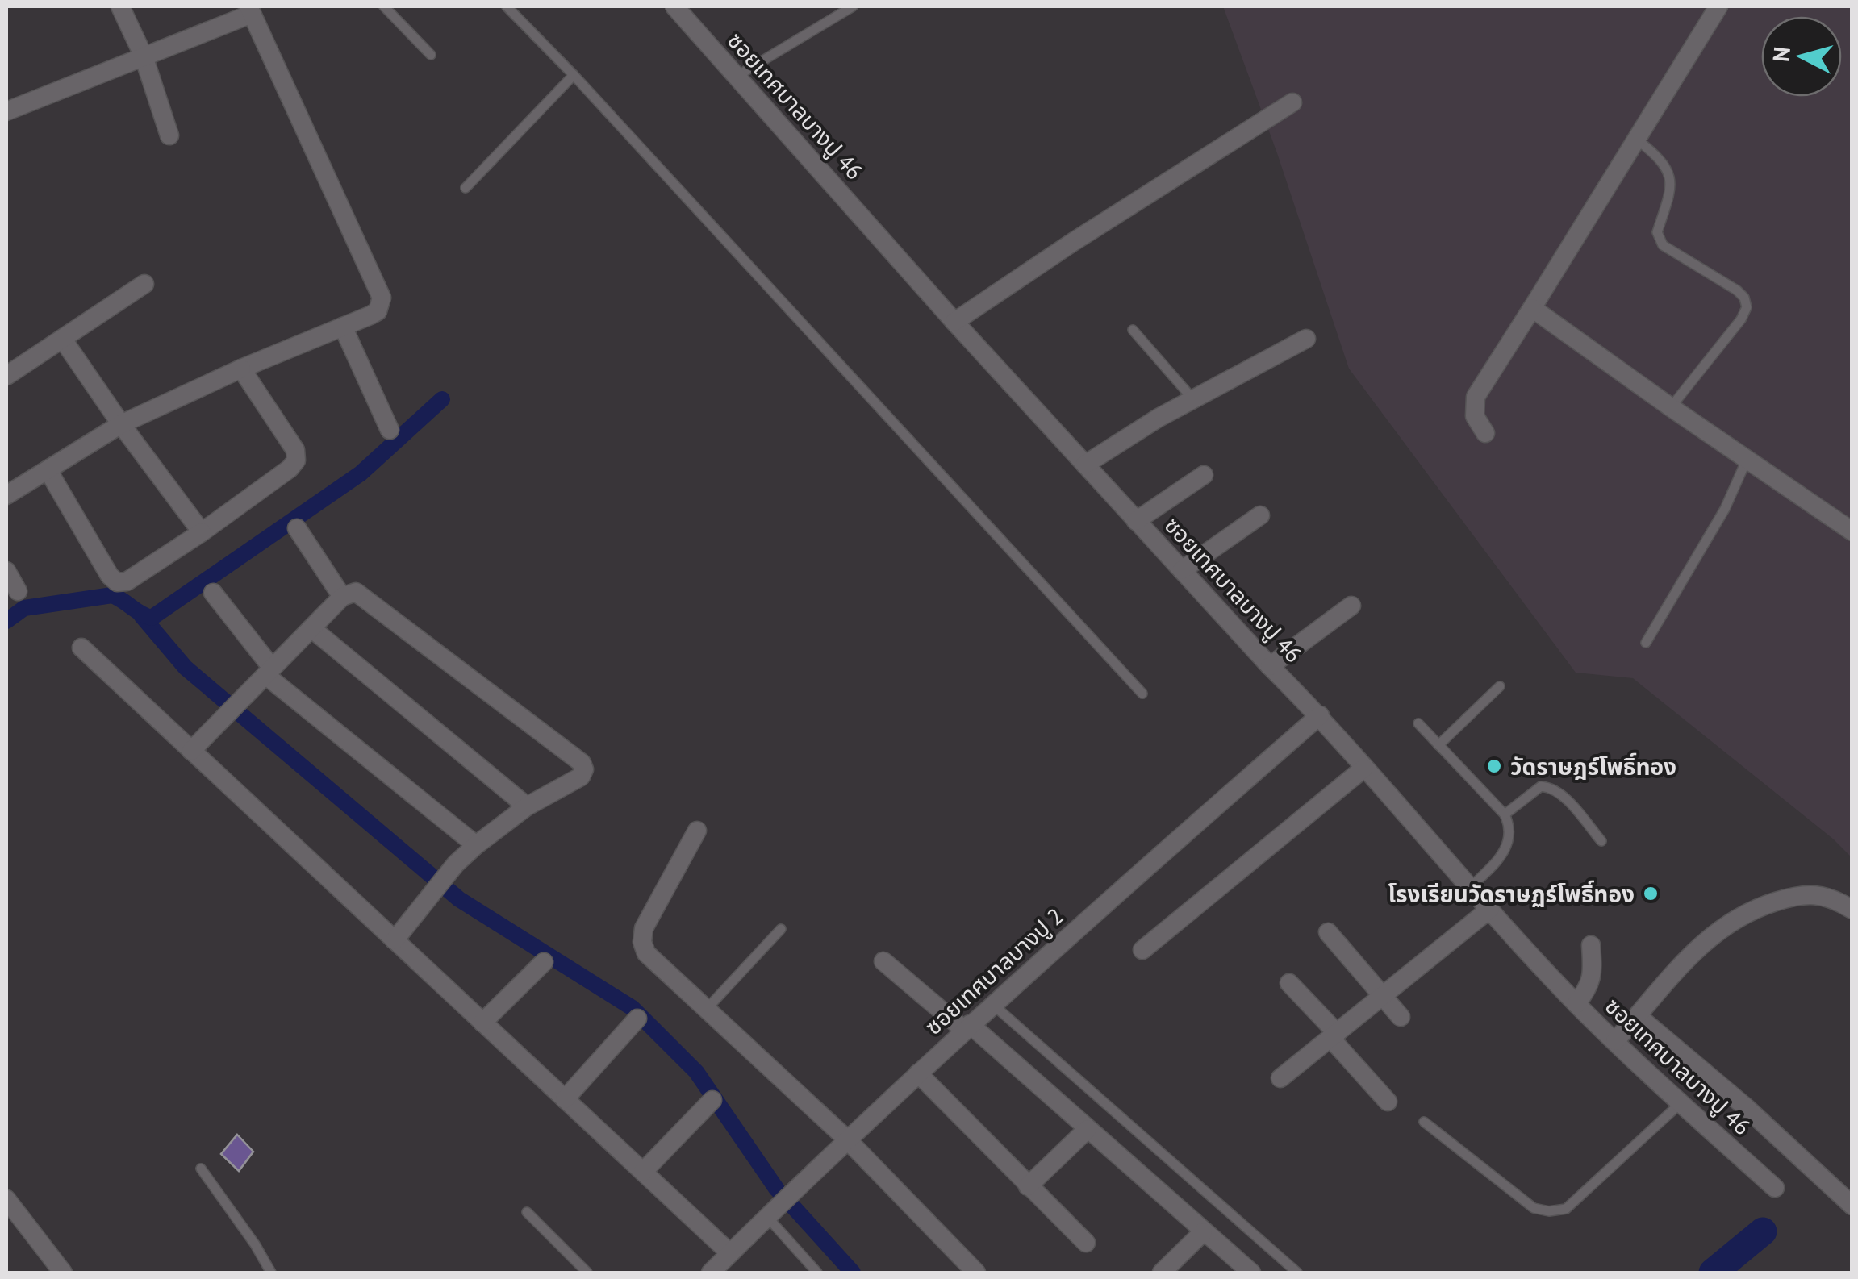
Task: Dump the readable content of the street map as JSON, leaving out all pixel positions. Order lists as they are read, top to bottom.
{
  "streets": {
    "street": ["ซอยเทศบาลบางปู 46", "ซอยเทศบาลบางปู 2"]
  },
  "crossings": [
    ["ซอยเทศบาลบางปู 46", "ซอยเทศบาลบางปู 2"]
  ],
  "places": ["วัดราษฎร์โพธิ์ทอง", "โรงเรียนวัดราษฏร์โพธิ์ทอง"],
  "north": "left"
}
